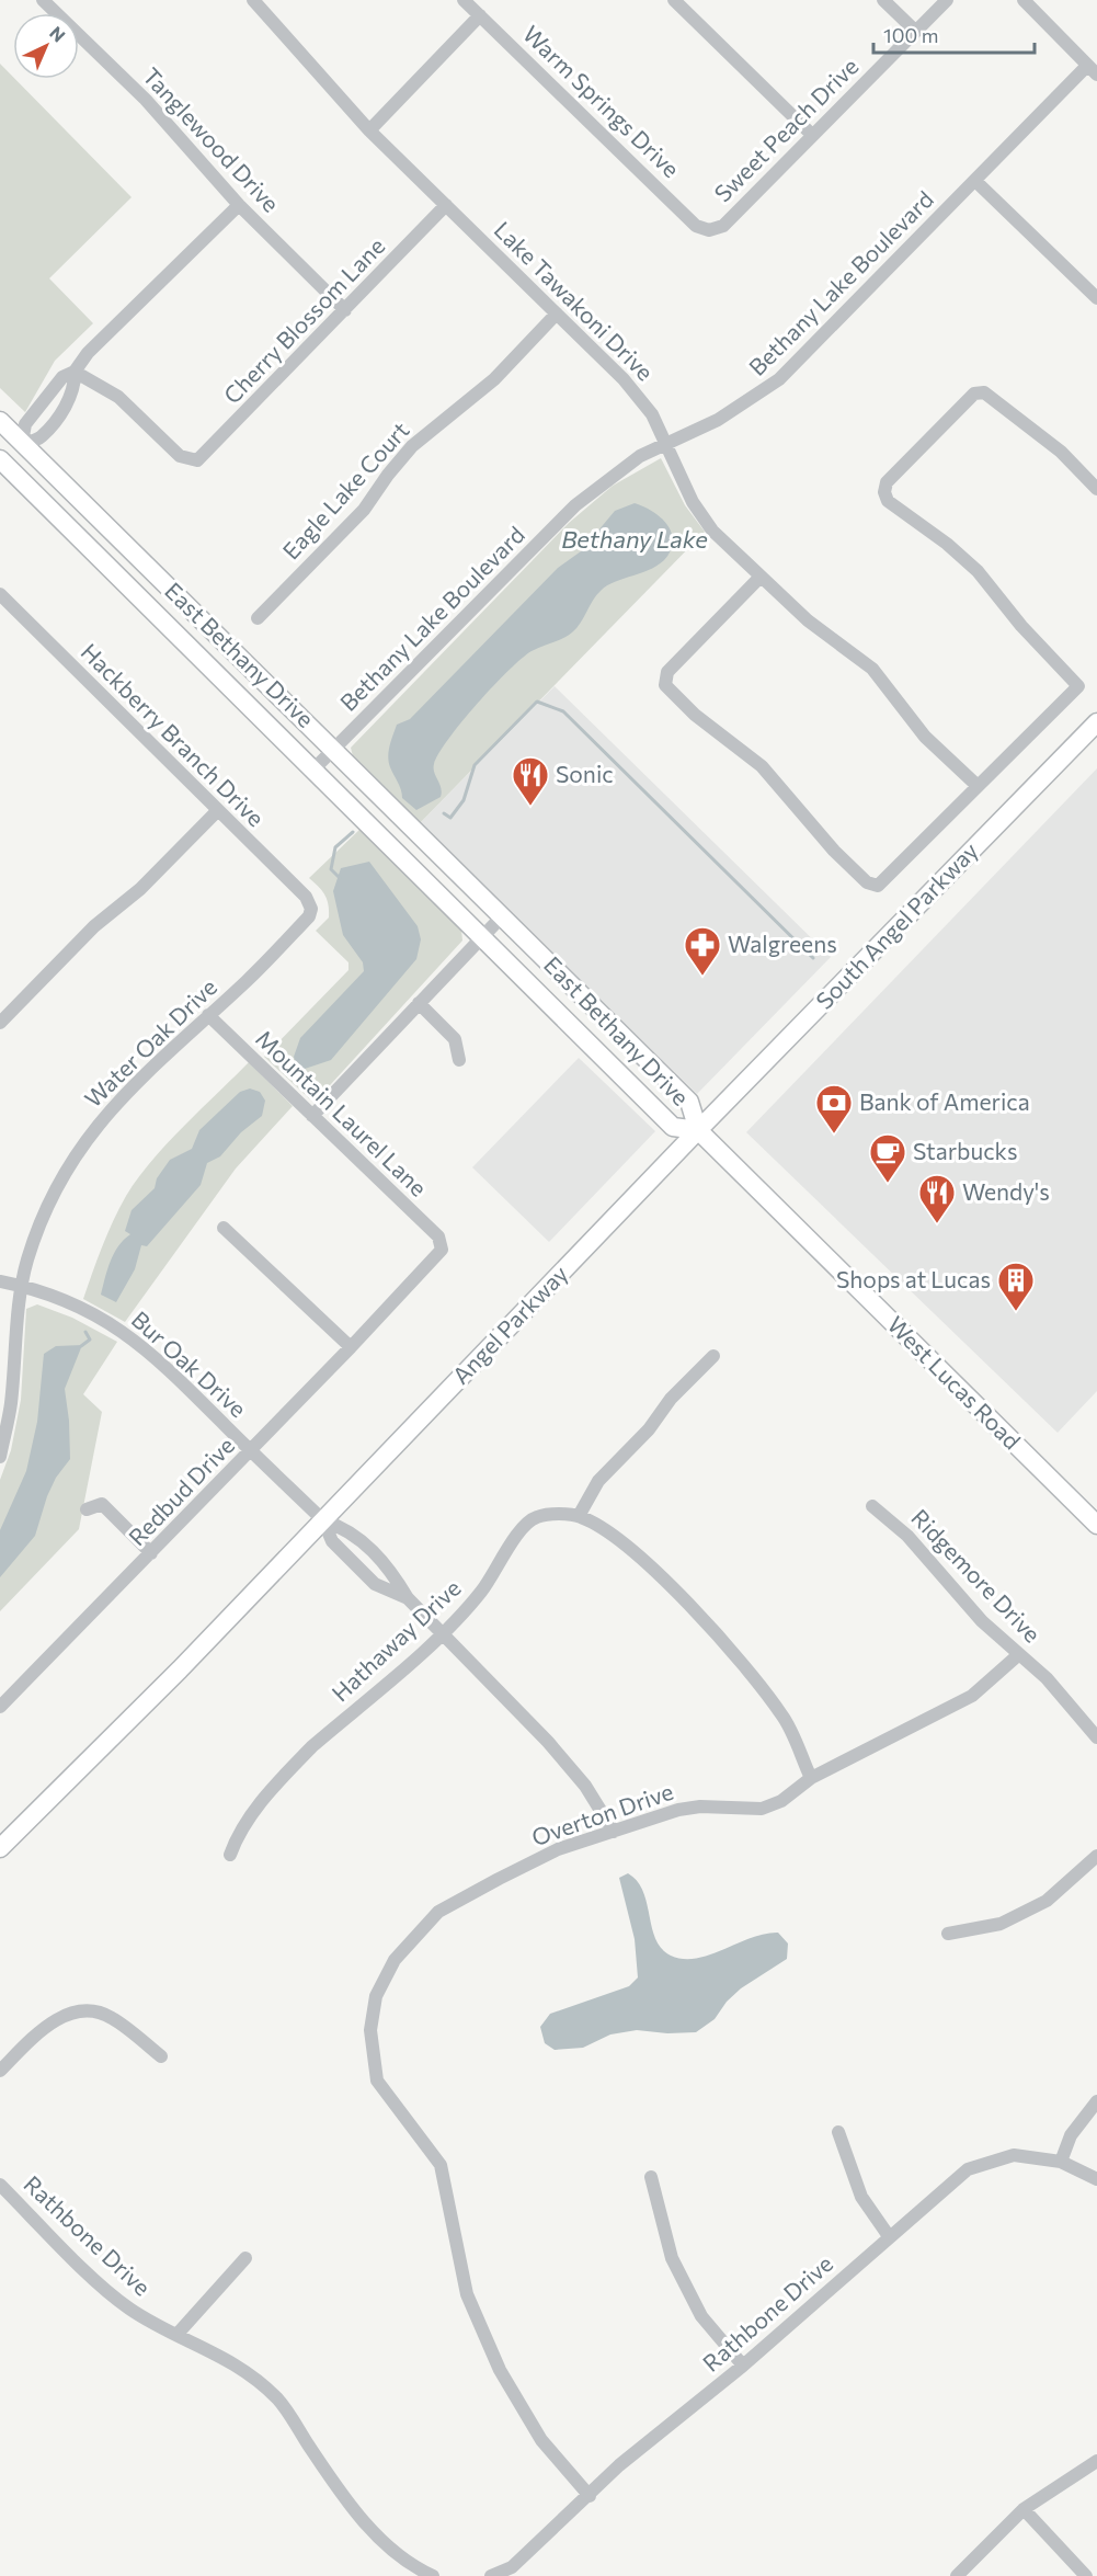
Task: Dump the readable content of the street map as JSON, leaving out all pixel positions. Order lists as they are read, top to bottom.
{
  "streets": {
    "main road": [
      "East Bethany Drive",
      "South Angel Parkway",
      "Angel Parkway",
      "West Lucas Road"
    ],
    "street": [
      "Warm Springs Drive",
      "Sweet Peach Drive",
      "Tanglewood Drive",
      "Bethany Lake Boulevard",
      "Lake Tawakoni Drive",
      "Cherry Blossom Lane",
      "Eagle Lake Court",
      "Hackberry Branch Drive",
      "Water Oak Drive",
      "Mountain Laurel Lane",
      "Bur Oak Drive",
      "Redbud Drive",
      "Ridgemore Drive",
      "Hathaway Drive",
      "Overton Drive",
      "Rathbone Drive"
    ]
  },
  "crossings": [
    ["Warm Springs Drive", "Sweet Peach Drive"],
    ["Tanglewood Drive", "Cherry Blossom Lane"],
    ["Bethany Lake Boulevard", "Lake Tawakoni Drive"],
    ["Bethany Lake Boulevard", "East Bethany Drive"],
    ["Lake Tawakoni Drive", "Cherry Blossom Lane"],
    ["Lake Tawakoni Drive", "Eagle Lake Court"],
    ["East Bethany Drive", "South Angel Parkway"],
    ["East Bethany Drive", "Angel Parkway"],
    ["East Bethany Drive", "West Lucas Road"],
    ["Hackberry Branch Drive", "Water Oak Drive"],
    ["South Angel Parkway", "Angel Parkway"],
    ["South Angel Parkway", "West Lucas Road"],
    ["Water Oak Drive", "Mountain Laurel Lane"],
    ["Water Oak Drive", "Bur Oak Drive"],
    ["Mountain Laurel Lane", "Redbud Drive"],
    ["Angel Parkway", "Bur Oak Drive"],
    ["Angel Parkway", "West Lucas Road"],
    ["Bur Oak Drive", "Redbud Drive"],
    ["Ridgemore Drive", "Overton Drive"],
    ["Overton Drive", "Rathbone Drive"]
  ],
  "water": ["Bethany Lake"],
  "places": {
    "restaurant": ["Sonic", "Wendy's"],
    "pharmacy": ["Walgreens"],
    "bank": ["Bank of America"],
    "cafe": ["Starbucks"],
    "building": ["Shops at Lucas"]
  },
  "scale_bar": "100 m",
  "north": "top right"
}
